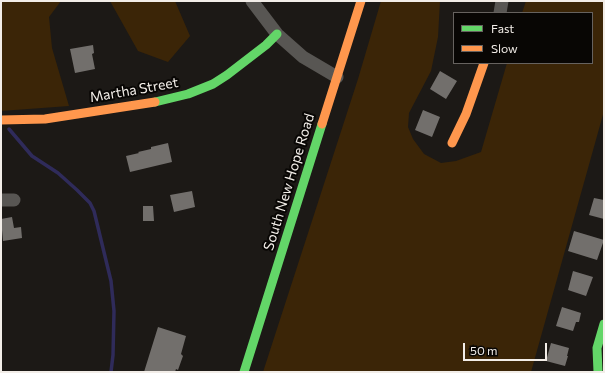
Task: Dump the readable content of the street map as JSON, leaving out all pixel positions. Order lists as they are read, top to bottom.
{
  "streets": {
    "street": ["Martha Street", "South New Hope Road"]
  },
  "legend": ["Fast", "Slow"],
  "scale_bar": "50 m"
}
